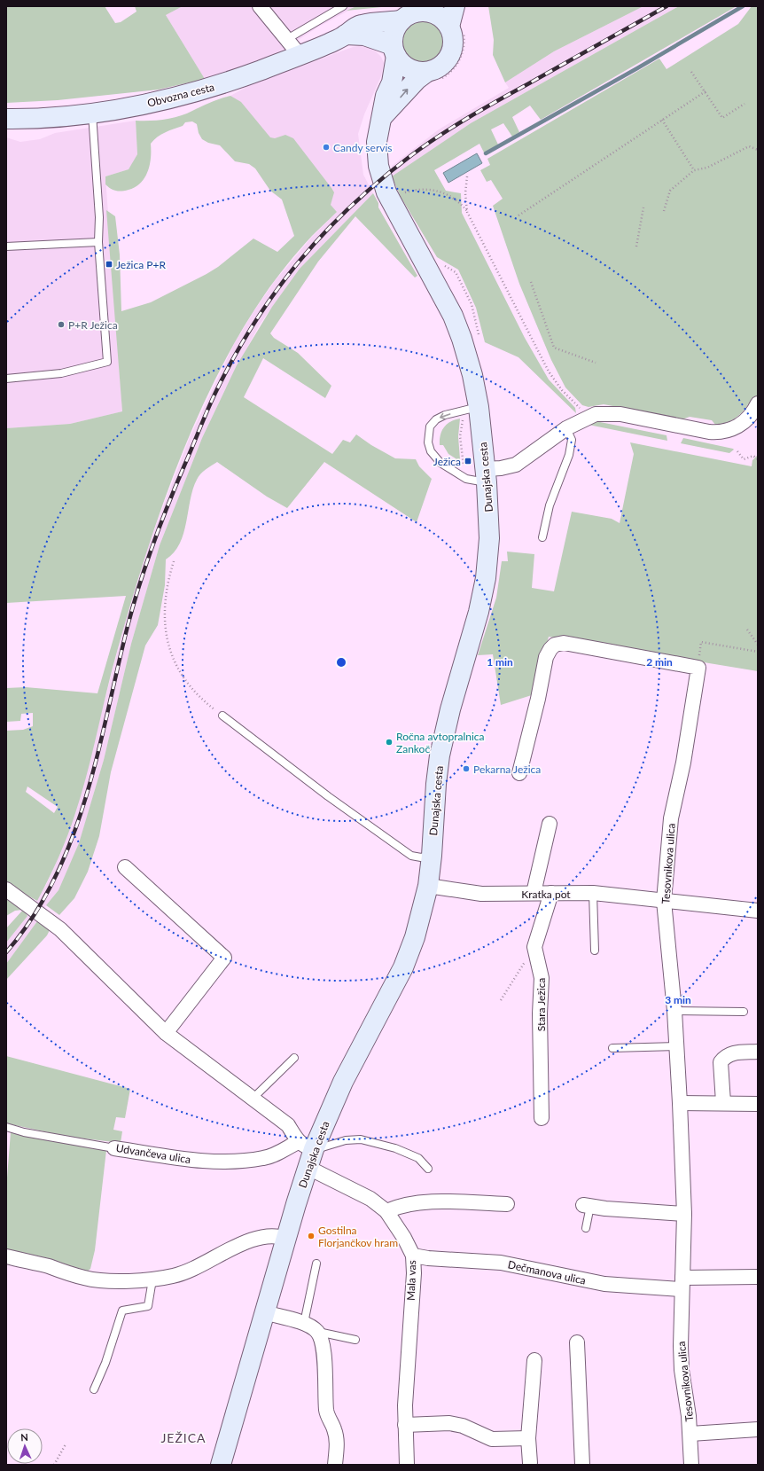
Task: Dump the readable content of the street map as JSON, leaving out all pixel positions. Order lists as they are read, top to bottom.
{
  "streets": {
    "main road": ["Obvozna cesta", "Dunajska cesta"],
    "street": [
      "Tesovnikova ulica",
      "Kratka pot",
      "Stara Ježica",
      "Udvančeva ulica",
      "Dečmanova ulica",
      "Mala vas"
    ]
  },
  "crossings": [
    ["Obvozna cesta", "Dunajska cesta"],
    ["Dunajska cesta", "Kratka pot"],
    ["Dunajska cesta", "Udvančeva ulica"],
    ["Dunajska cesta", "Mala vas"],
    ["Tesovnikova ulica", "Kratka pot"],
    ["Tesovnikova ulica", "Dečmanova ulica"],
    ["Kratka pot", "Stara Ježica"],
    ["Dečmanova ulica", "Mala vas"]
  ],
  "districts": ["JEŽICA"],
  "places": {
    "other": [
      "Candy servis",
      "P+R Ježica",
      "Ročna avtopralnica Zankoč",
      "Pekarna Ježica",
      "Gostilna Florjančkov hram"
    ],
    "transit": ["Ježica P+R", "Ježica"]
  },
  "north": "top",
  "rings": ["1 min", "2 min", "3 min"]
}
